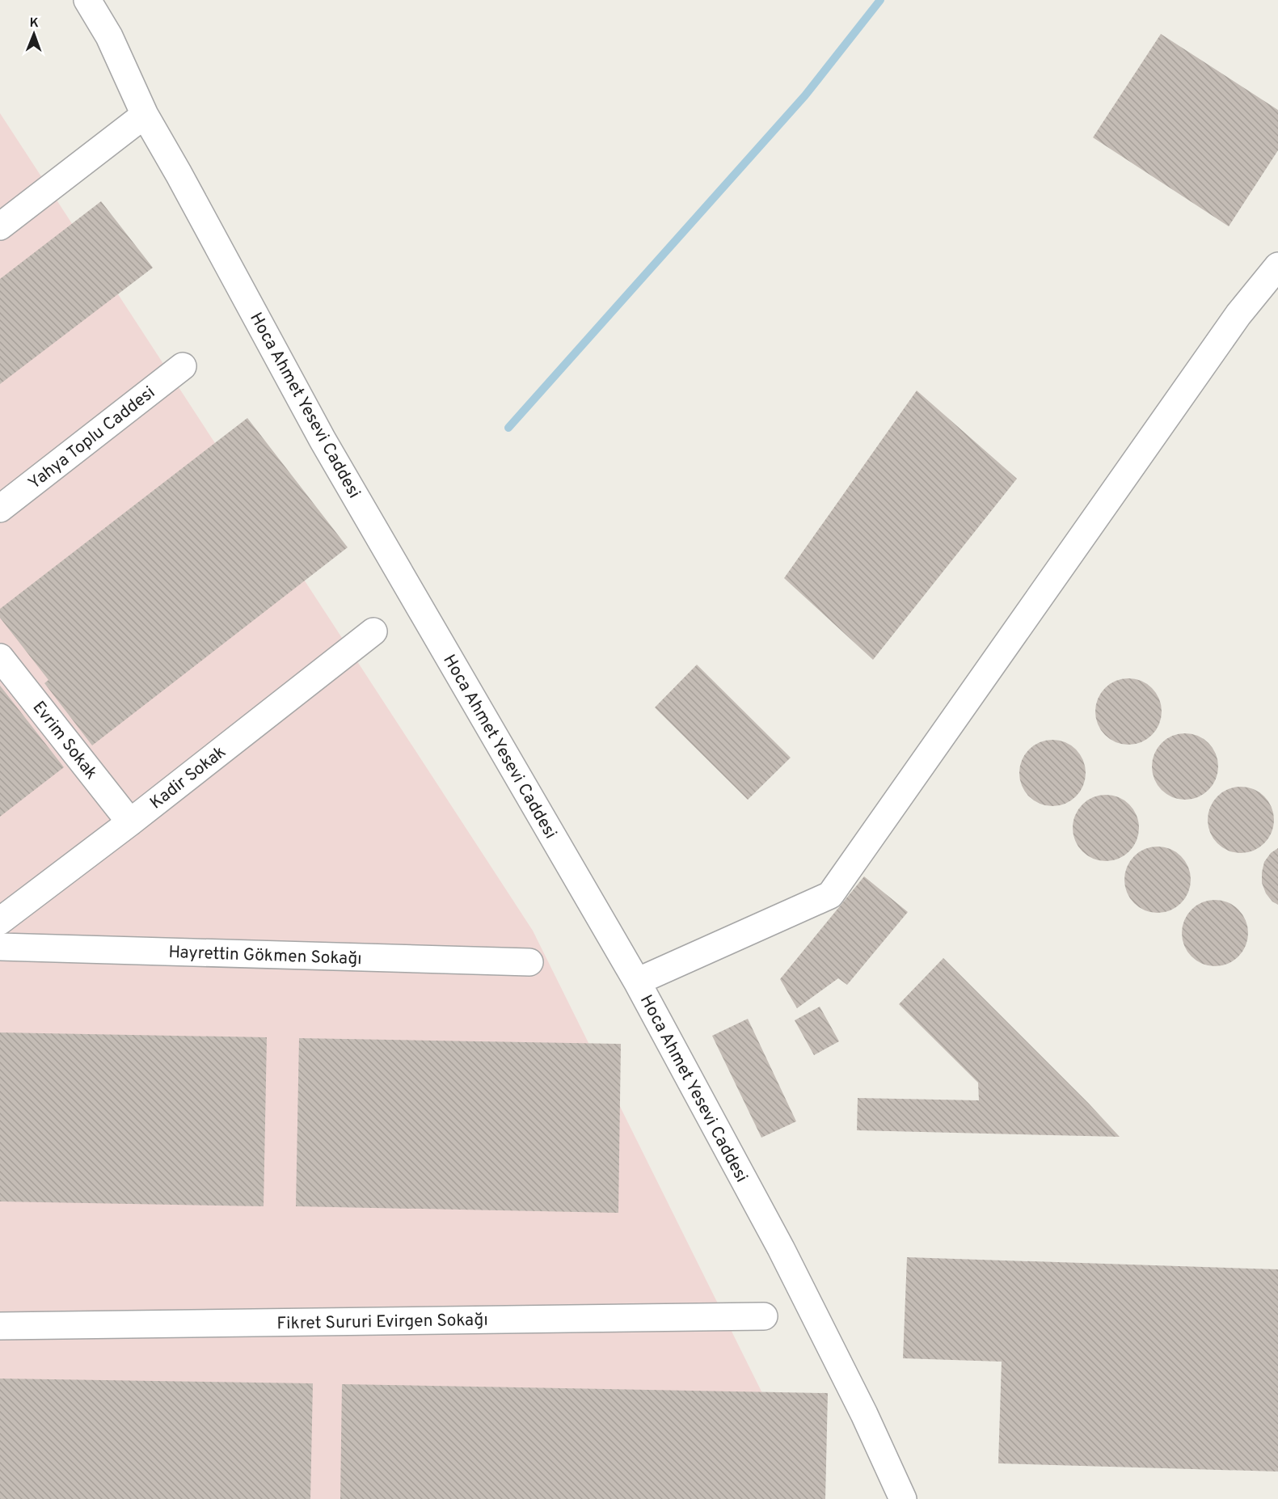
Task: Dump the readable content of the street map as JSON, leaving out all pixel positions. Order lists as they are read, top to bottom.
{
  "streets": {
    "street": [
      "Hoca Ahmet Yesevi Caddesi",
      "Yahya Toplu Caddesi",
      "Evrim Sokak",
      "Kadir Sokak",
      "Hayrettin Gökmen Sokağı",
      "Fikret Sururi Evirgen Sokağı"
    ]
  },
  "crossings": [
    ["Evrim Sokak", "Kadir Sokak"]
  ],
  "north": "top"
}
